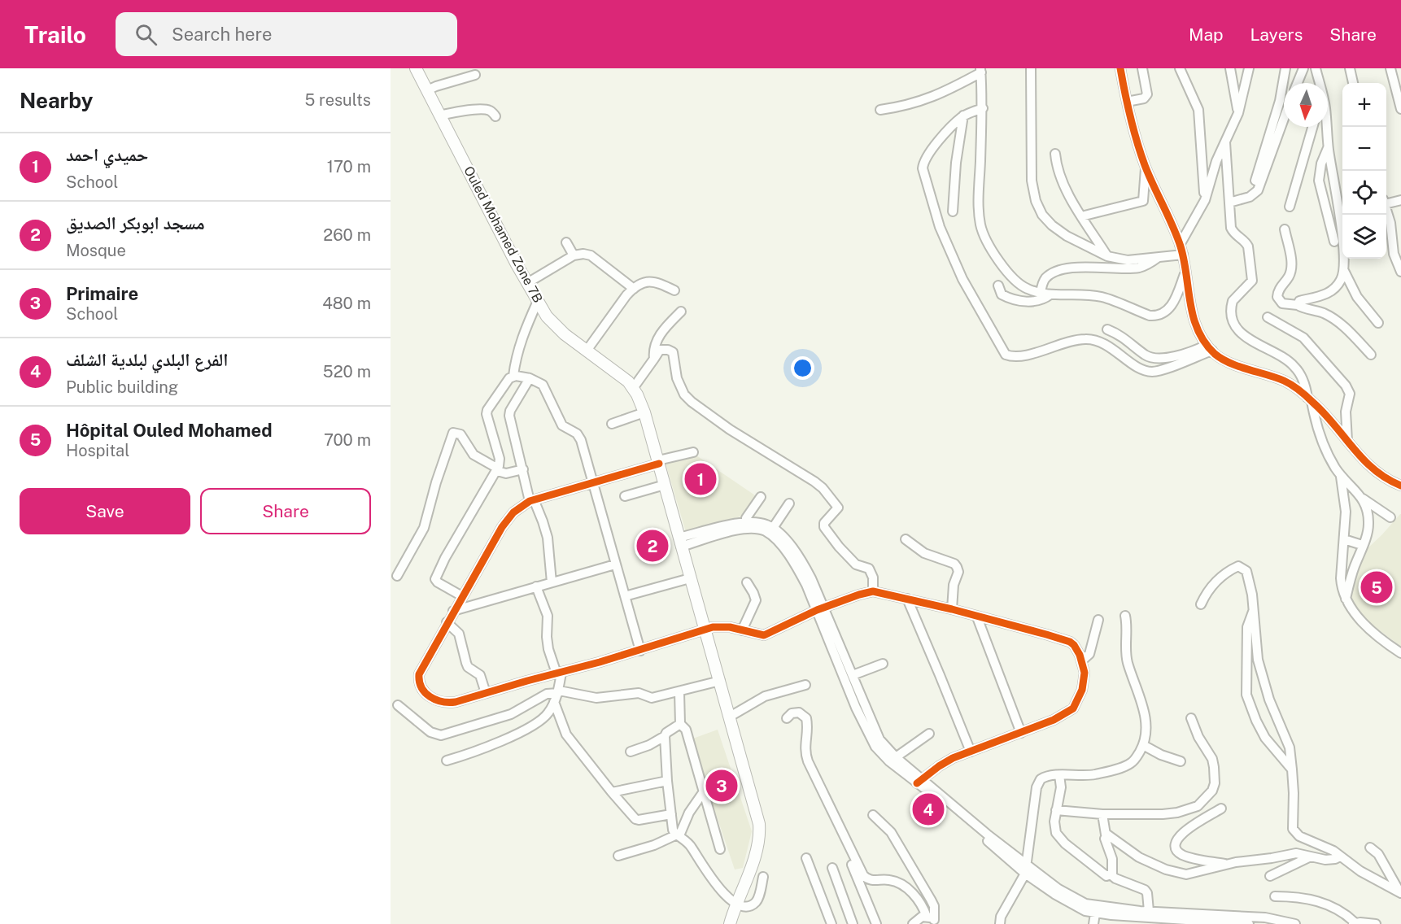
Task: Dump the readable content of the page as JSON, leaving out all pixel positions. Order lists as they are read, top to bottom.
{
  "streets": {
    "main road": ["Ouled Mohamed Zone 7B"]
  },
  "north": "bottom",
  "page": {
    "header": "Trailo",
    "search": "Search here",
    "nav": ["Map", "Layers", "Share"],
    "heading": ["Nearby", "5 results"],
    "map_buttons": ["+", "−"],
    "list": [
      {
        "mark": "1",
        "name": "حميدي احمد",
        "note": "School",
        "value": "170 m"
      },
      {
        "mark": "2",
        "name": "مسجد ابوبكر الصديق",
        "note": "Mosque",
        "value": "260 m"
      },
      {
        "mark": "3",
        "name": "Primaire",
        "note": "School",
        "value": "480 m"
      },
      {
        "mark": "4",
        "name": "الفرع البلدي لبلدية الشلف",
        "note": "Public building",
        "value": "520 m"
      },
      {
        "mark": "5",
        "name": "Hôpital Ouled Mohamed",
        "note": "Hospital",
        "value": "700 m"
      }
    ],
    "pins": [
      "1",
      "2",
      "5",
      "3",
      "4"
    ],
    "buttons": ["Save", "Share"]
  }
}
